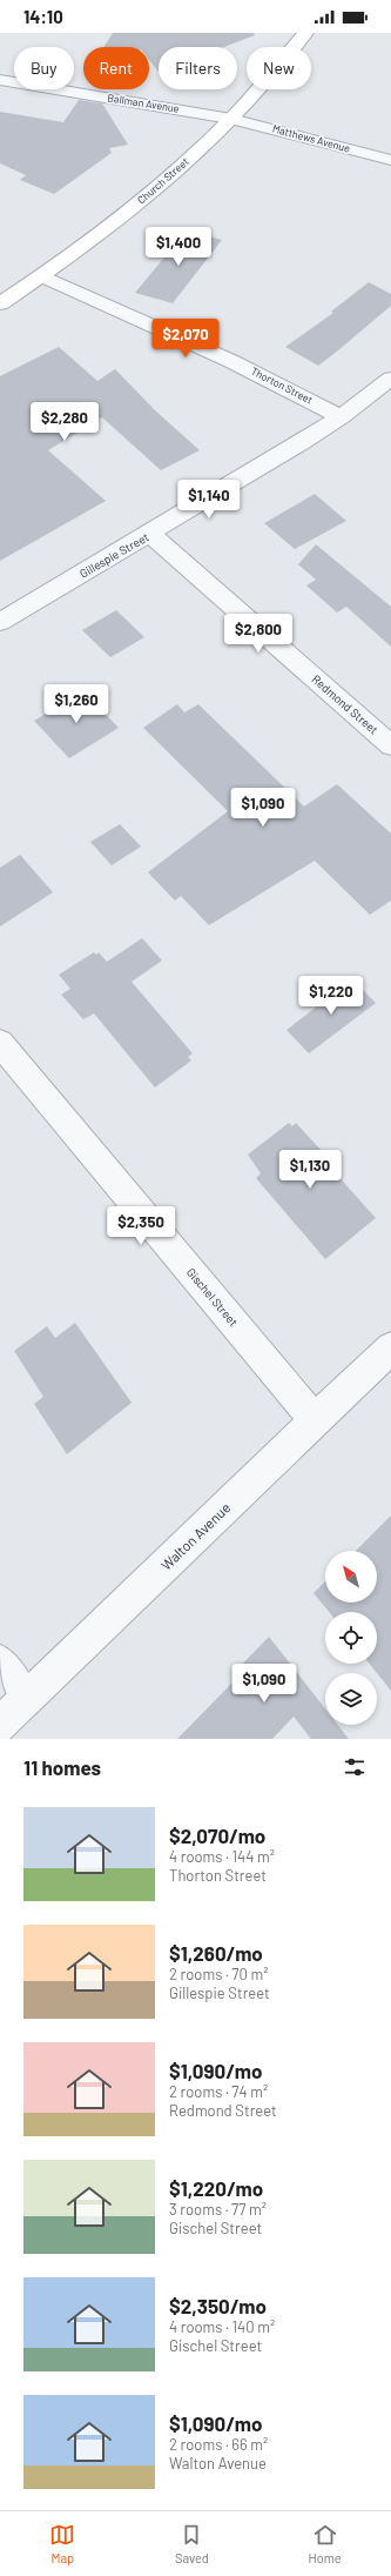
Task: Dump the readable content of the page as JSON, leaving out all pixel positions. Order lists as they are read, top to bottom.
{
  "streets": {
    "main road": ["Church Street"],
    "street": [
      "Ballman Avenue",
      "Matthews Avenue",
      "Thorton Street",
      "Gillespie Street",
      "Redmond Street",
      "Gischel Street",
      "Walton Avenue"
    ]
  },
  "crossings": [
    ["Ballman Avenue", "Matthews Avenue"],
    ["Ballman Avenue", "Church Street"],
    ["Matthews Avenue", "Church Street"],
    ["Church Street", "Thorton Street"],
    ["Thorton Street", "Gillespie Street"],
    ["Gillespie Street", "Redmond Street"],
    ["Gischel Street", "Walton Avenue"]
  ],
  "north": "top left",
  "page": {
    "status": "14:10",
    "chip": [
      "Buy",
      "Rent",
      "Filters",
      "New"
    ],
    "price": [
      "$1,400",
      "$2,070",
      "$2,280",
      "$1,140",
      "$2,800",
      "$1,260",
      "$1,090",
      "$1,220",
      "$1,130",
      "$2,350",
      "$1,090"
    ],
    "heading": "11 homes",
    "list": [
      {
        "name": "$2,070/mo",
        "note": "4 rooms · 144 m² · Thorton Street"
      },
      {
        "name": "$1,260/mo",
        "note": "2 rooms · 70 m² · Gillespie Street"
      },
      {
        "name": "$1,090/mo",
        "note": "2 rooms · 74 m² · Redmond Street"
      },
      {
        "name": "$1,220/mo",
        "note": "3 rooms · 77 m² · Gischel Street"
      },
      {
        "name": "$2,350/mo",
        "note": "4 rooms · 140 m² · Gischel Street"
      },
      {
        "name": "$1,090/mo",
        "note": "2 rooms · 66 m² · Walton Avenue"
      }
    ],
    "tabs": ["Map", "Saved", "Home"]
  }
}
